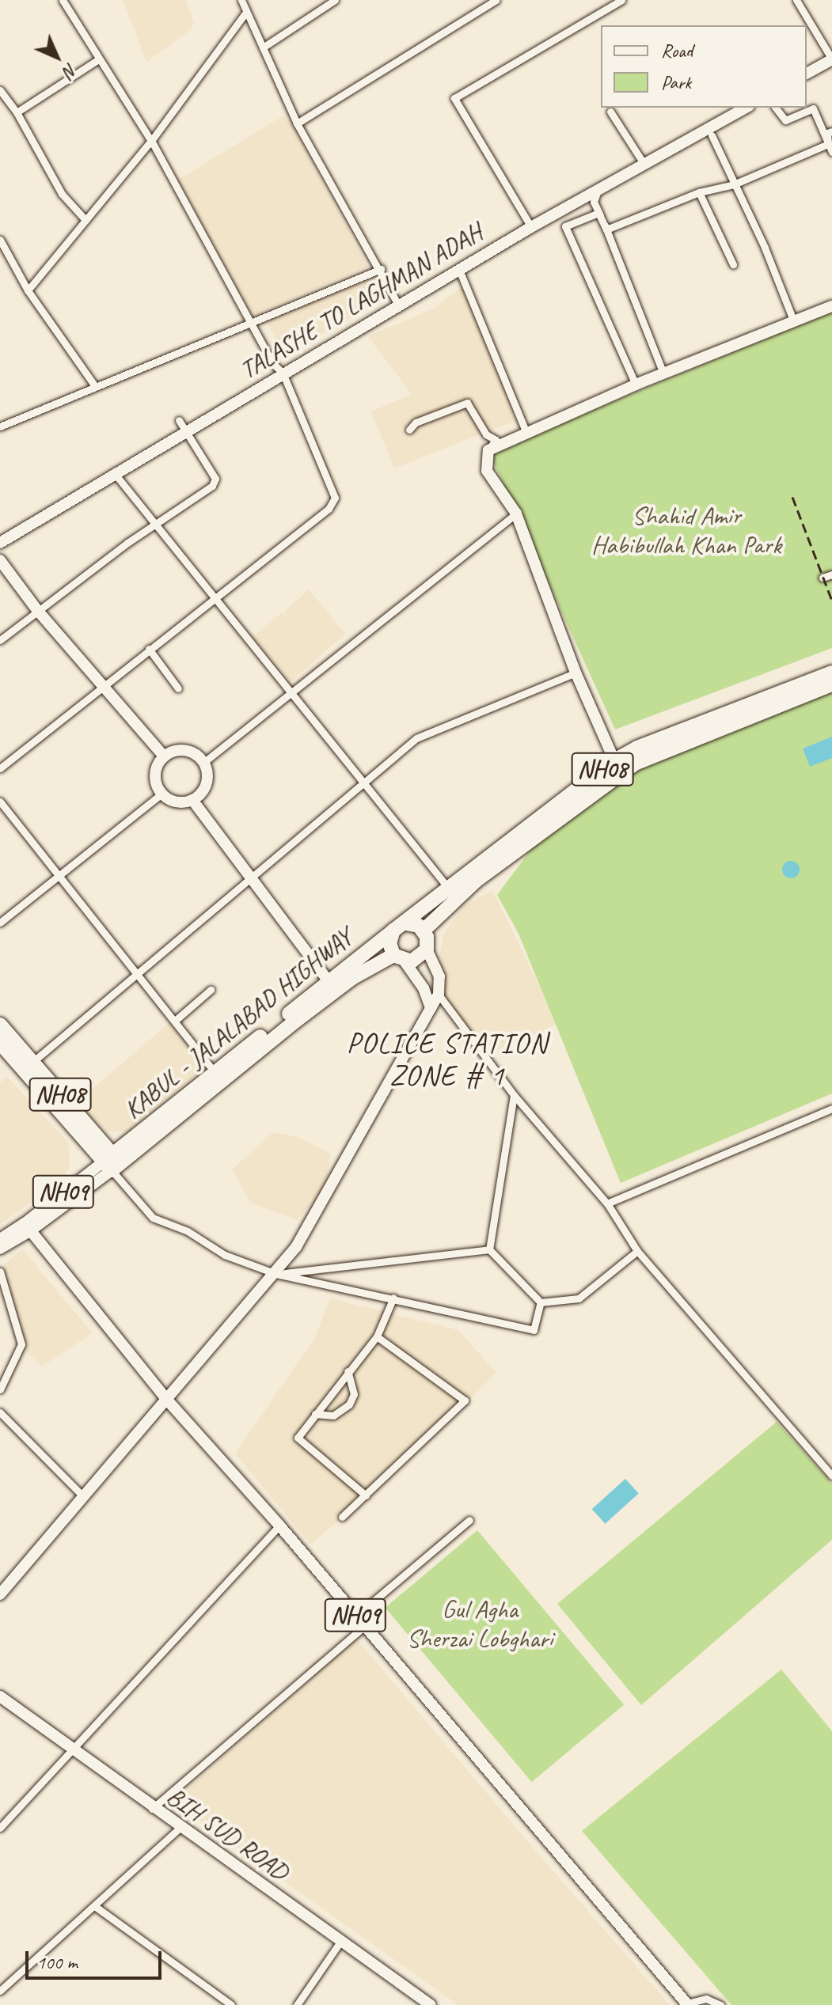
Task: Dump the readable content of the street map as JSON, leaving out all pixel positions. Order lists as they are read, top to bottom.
{
  "streets": {
    "highway": ["NH08", "KABUL - JALALABAD HIGHWAY"],
    "main road": ["TALASHE TO LAGHMAN ADAH", "NH09", "BIH SUD ROAD"]
  },
  "crossings": [
    ["NH08", "KABUL - JALALABAD HIGHWAY"],
    ["KABUL - JALALABAD HIGHWAY", "NH09"]
  ],
  "districts": ["POLICE STATION ZONE # 1"],
  "parks": ["Shahid Amir Habibullah Khan Park", "Gul Agha Sherzai Lobghari"],
  "legend": ["Road", "Park"],
  "scale_bar": "100 m",
  "north": "bottom right"
}
